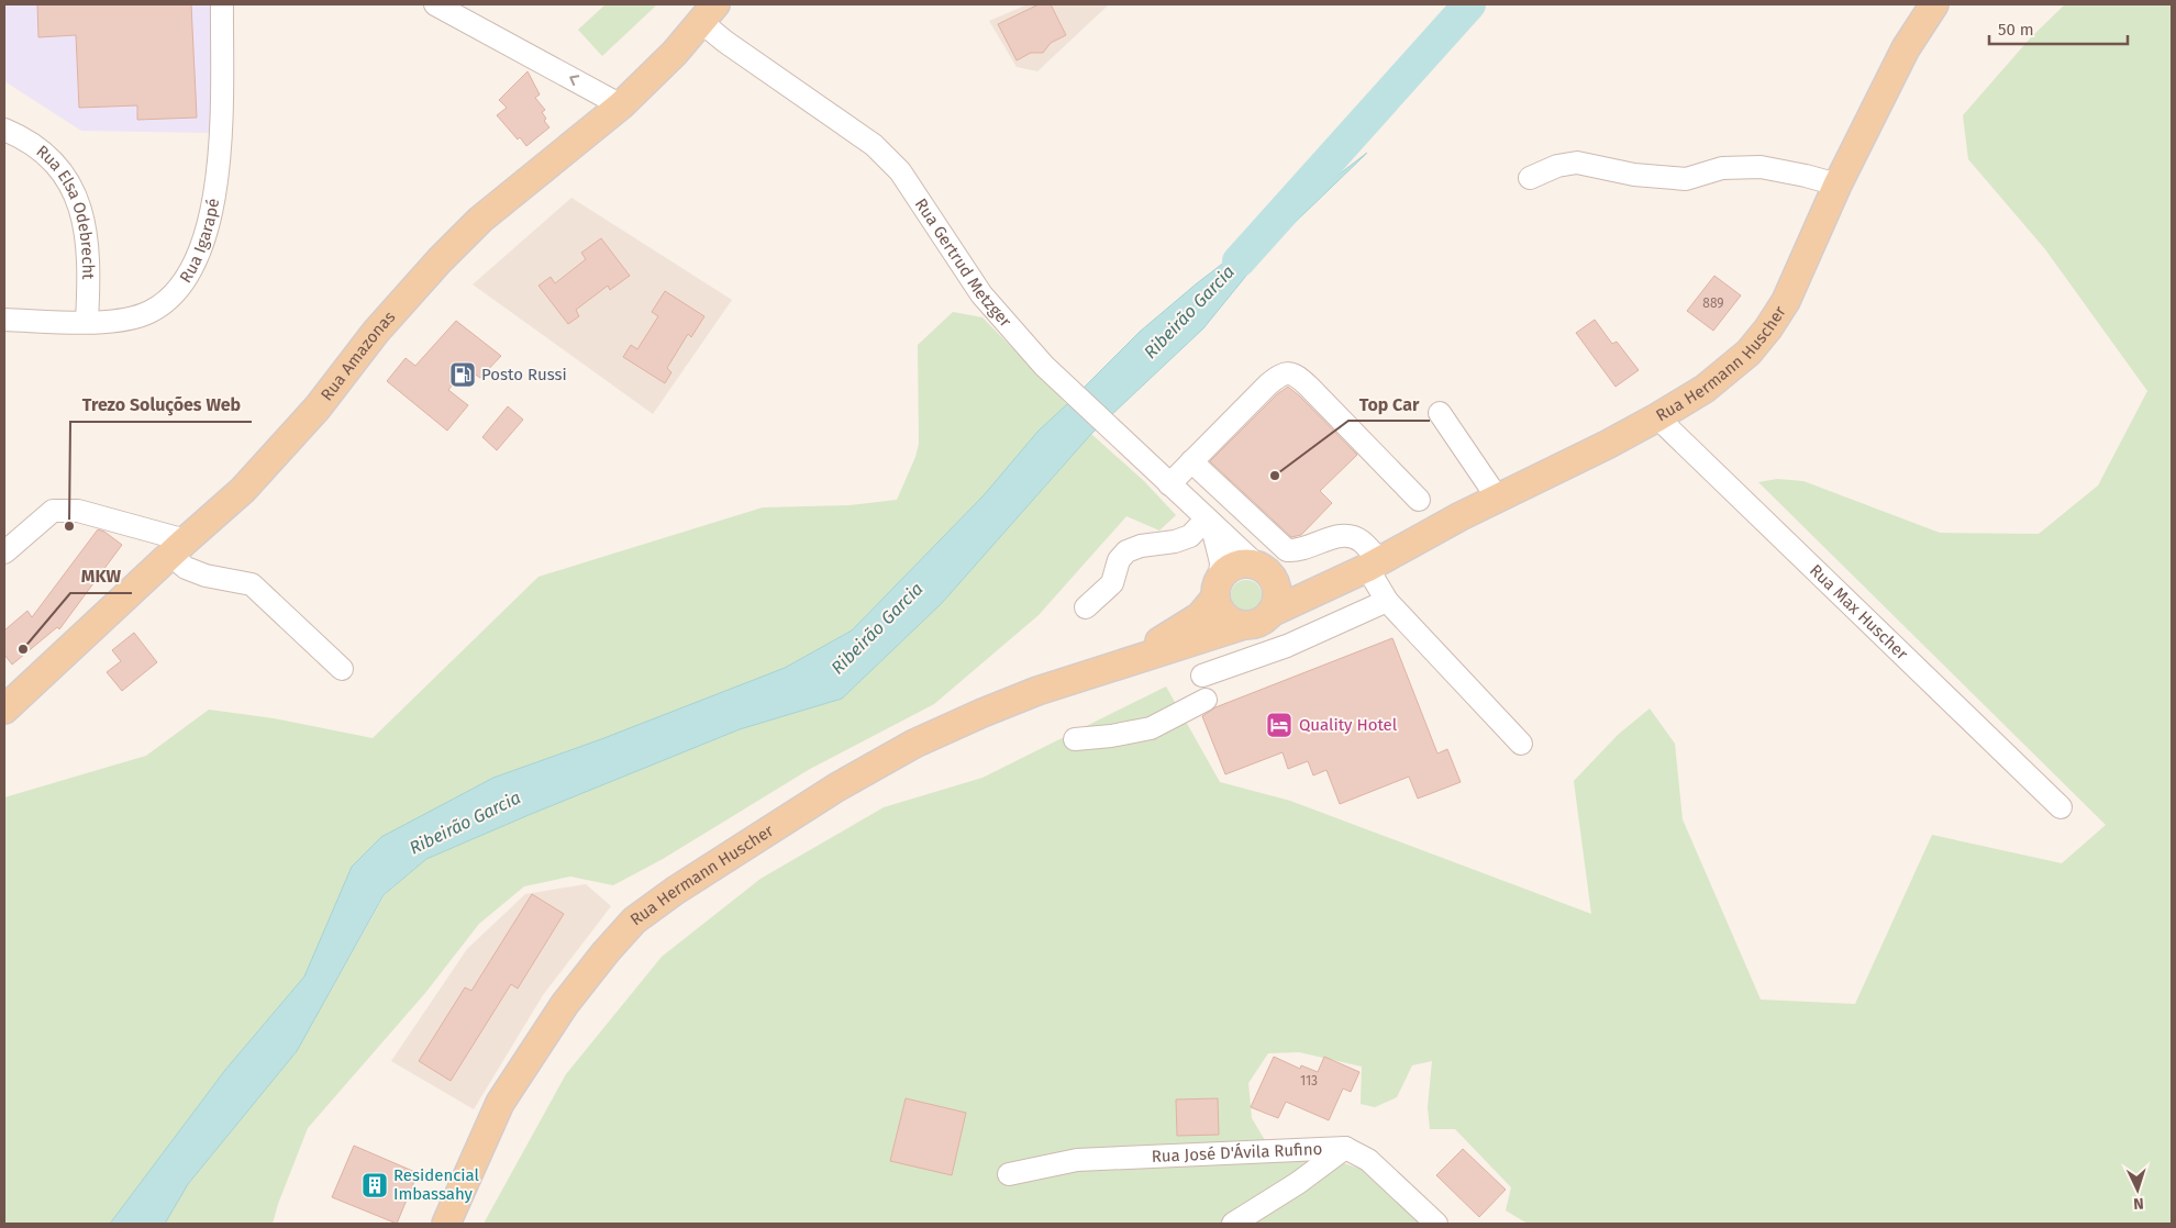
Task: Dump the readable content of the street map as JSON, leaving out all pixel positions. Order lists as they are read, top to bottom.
{
  "streets": {
    "main road": ["Rua Amazonas", "Rua Hermann Huscher"],
    "street": [
      "Rua Elsa Odebrecht",
      "Rua Igarapé",
      "Rua Gertrud Metzger",
      "Rua Max Huscher",
      "Rua José D'Ávila Rufino"
    ]
  },
  "crossings": [
    ["Rua Elsa Odebrecht", "Rua Igarapé"],
    ["Rua Gertrud Metzger", "Rua Amazonas"],
    ["Rua Gertrud Metzger", "Rua Hermann Huscher"],
    ["Rua Hermann Huscher", "Rua Max Huscher"]
  ],
  "water": ["Ribeirão Garcia"],
  "places": {
    "fuel station": ["Posto Russi"],
    "other": ["Top Car", "Trezo Soluções Web", "MKW"],
    "hotel": ["Quality Hotel"],
    "building": ["Residencial Imbassahy"]
  },
  "house_numbers": ["889", "113"],
  "scale_bar": "50 m",
  "north": "bottom"
}
